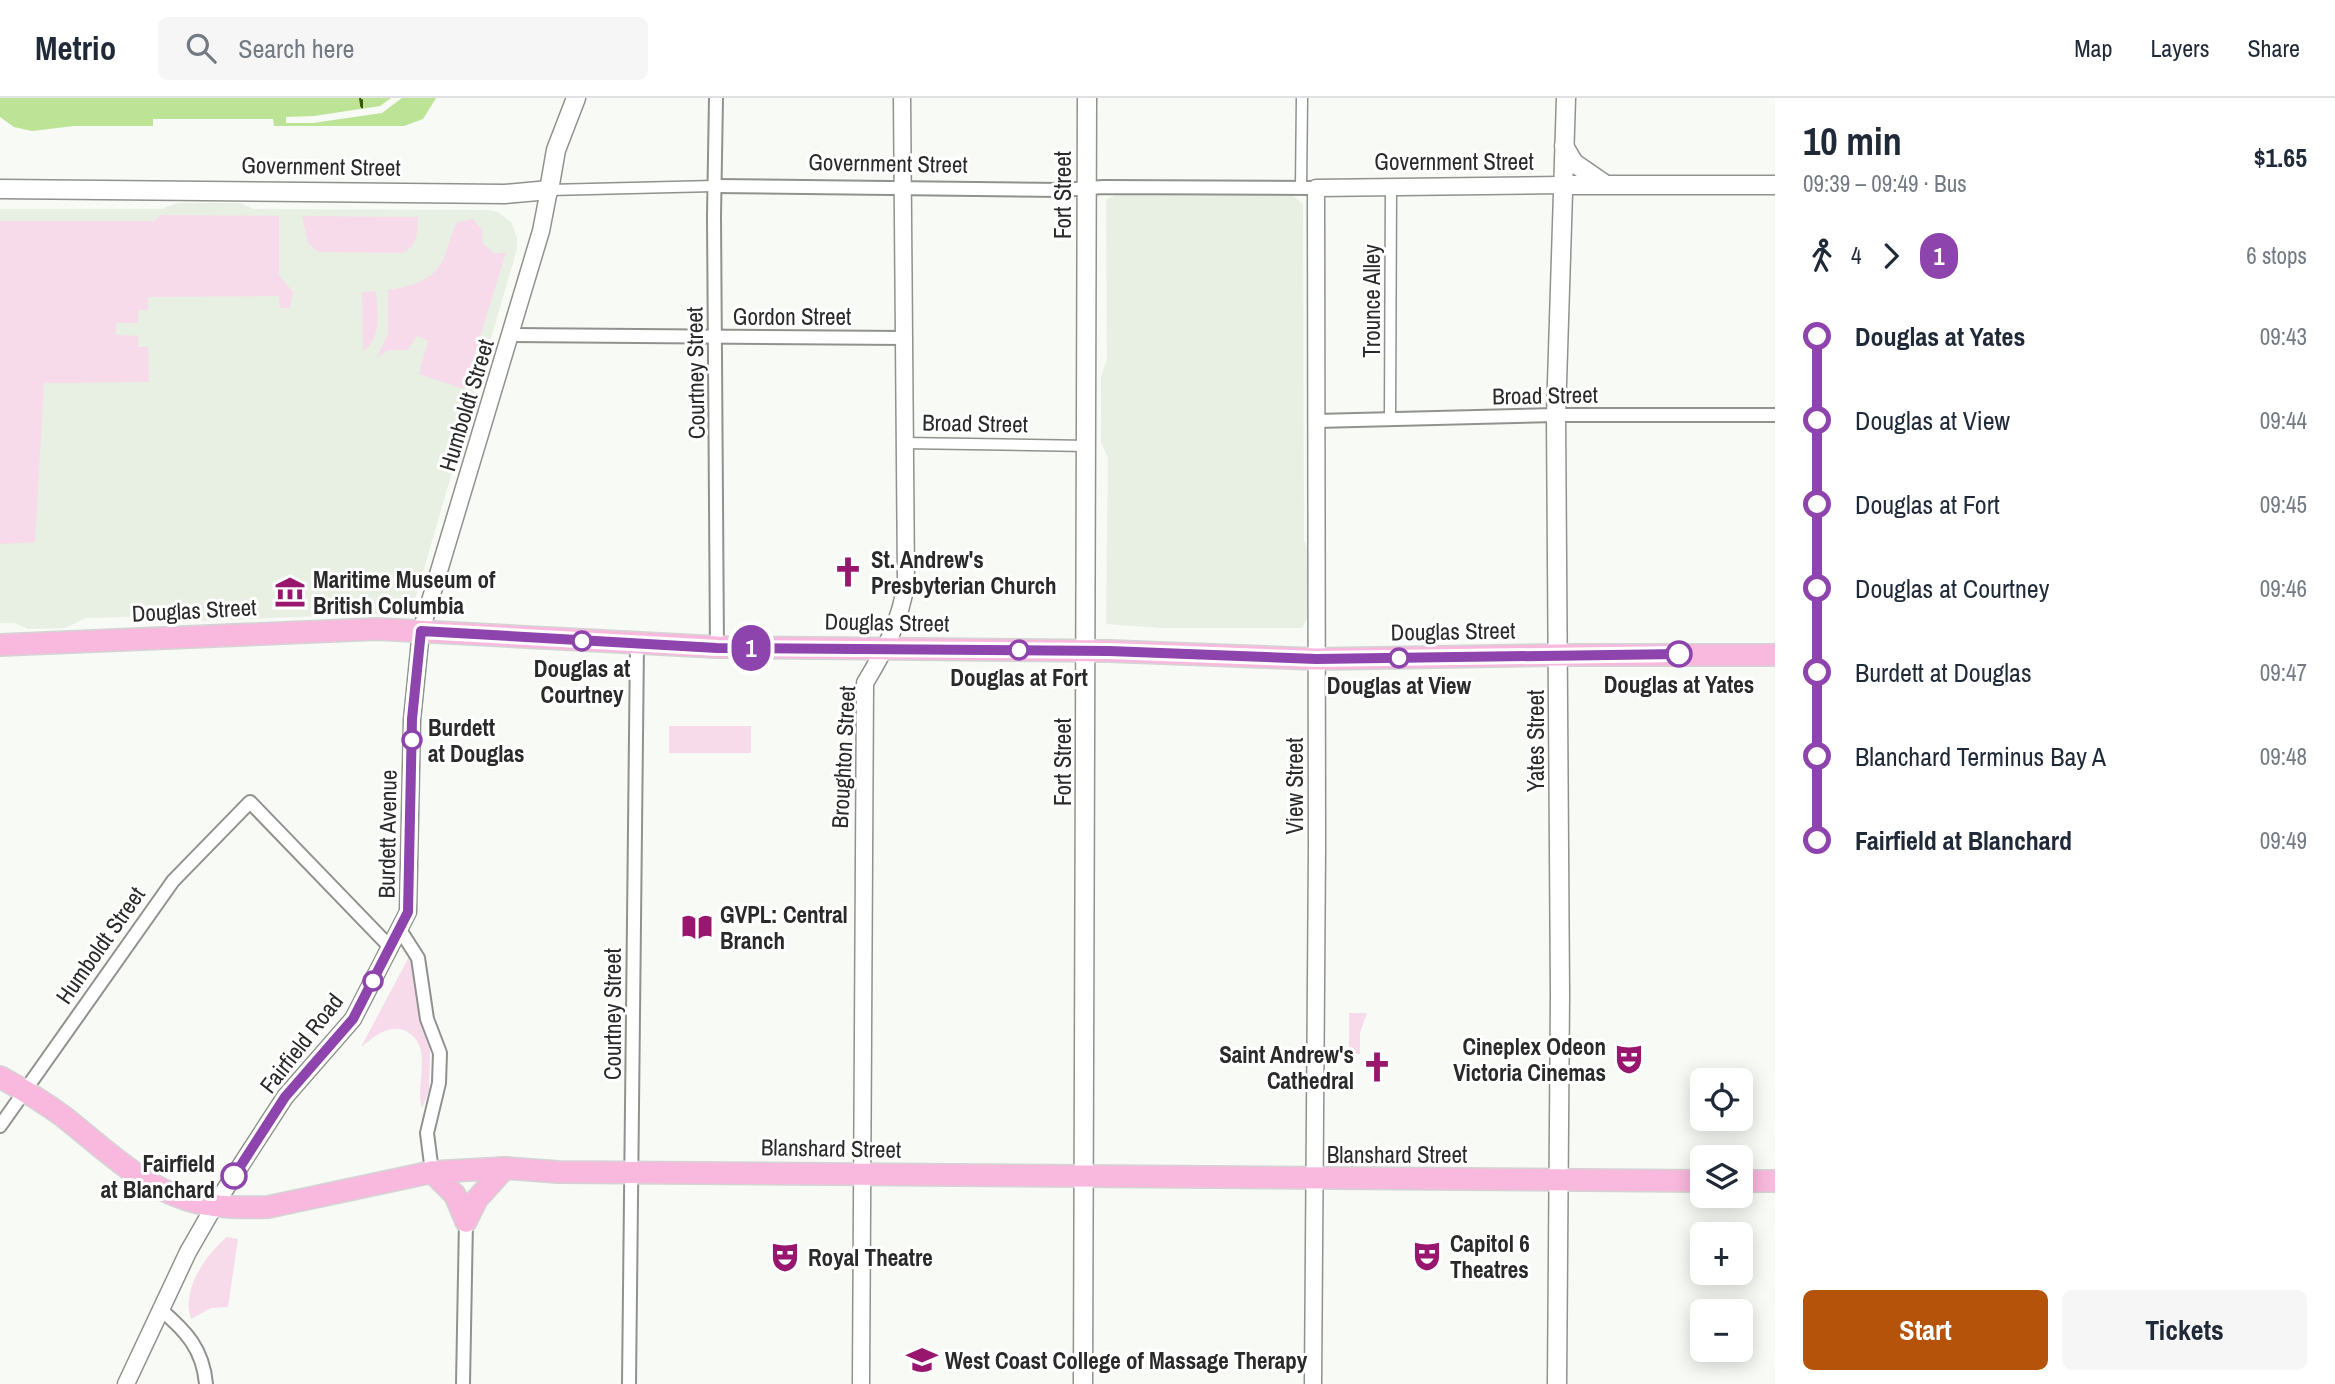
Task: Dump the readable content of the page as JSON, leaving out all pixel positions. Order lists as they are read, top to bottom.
{
  "streets": {
    "main road": [
      "Government Street",
      "Fort Street",
      "Douglas Street",
      "Yates Street",
      "Blanshard Street"
    ],
    "street": [
      "Trounce Alley",
      "Gordon Street",
      "Courtney Street",
      "Broad Street",
      "Humboldt Street",
      "Broughton Street",
      "View Street",
      "Burdett Avenue",
      "Fairfield Road"
    ]
  },
  "crossings": [
    ["Government Street", "Fort Street"],
    ["Government Street", "Trounce Alley"],
    ["Government Street", "Courtney Street"],
    ["Government Street", "Humboldt Street"],
    ["Government Street", "Yates Street"],
    ["Government Street", "Broughton Street"],
    ["Government Street", "View Street"],
    ["Fort Street", "Broad Street"],
    ["Fort Street", "Douglas Street"],
    ["Fort Street", "Blanshard Street"],
    ["Trounce Alley", "Broad Street"],
    ["Gordon Street", "Courtney Street"],
    ["Gordon Street", "Humboldt Street"],
    ["Gordon Street", "Broughton Street"],
    ["Courtney Street", "Douglas Street"],
    ["Courtney Street", "Blanshard Street"],
    ["Broad Street", "Yates Street"],
    ["Broad Street", "Broughton Street"],
    ["Broad Street", "View Street"],
    ["Humboldt Street", "Douglas Street"],
    ["Humboldt Street", "Burdett Avenue"],
    ["Humboldt Street", "Fairfield Road"],
    ["Humboldt Street", "Blanshard Street"],
    ["Douglas Street", "Yates Street"],
    ["Douglas Street", "Broughton Street"],
    ["Douglas Street", "View Street"],
    ["Douglas Street", "Burdett Avenue"],
    ["Yates Street", "Blanshard Street"],
    ["Broughton Street", "Blanshard Street"],
    ["View Street", "Blanshard Street"],
    ["Burdett Avenue", "Fairfield Road"],
    ["Burdett Avenue", "Blanshard Street"],
    ["Fairfield Road", "Blanshard Street"]
  ],
  "places": {
    "church": ["St. Andrew's Presbyterian Church", "Saint Andrew's Cathedral"],
    "museum": ["Maritime Museum of British Columbia"],
    "other": [
      "Douglas at Courtney",
      "Douglas at Fort",
      "Douglas at Yates",
      "Douglas at View",
      "Burdett at Douglas",
      "Fairfield at Blanchard"
    ],
    "library": ["GVPL: Central Branch"],
    "theatre": ["Cineplex Odeon Victoria Cinemas", "Capitol 6 Theatres", "Royal Theatre"],
    "school or university": ["West Coast College of Massage Therapy"]
  },
  "lines": ["bus line 1"],
  "page": {
    "header": "Metrio",
    "search": "Search here",
    "nav": ["Map", "Layers", "Share"],
    "on_map": "1",
    "heading": ["10 min", "09:39 – 09:49 · Bus", "$1.65"],
    "legs": ["4", "1", "6 stops"],
    "list": [
      {
        "name": "Douglas at Yates",
        "value": "09:43"
      },
      {
        "name": "Douglas at View",
        "value": "09:44"
      },
      {
        "name": "Douglas at Fort",
        "value": "09:45"
      },
      {
        "name": "Douglas at Courtney",
        "value": "09:46"
      },
      {
        "name": "Burdett at Douglas",
        "value": "09:47"
      },
      {
        "name": "Blanchard Terminus Bay A",
        "value": "09:48"
      },
      {
        "name": "Fairfield at Blanchard",
        "value": "09:49"
      }
    ],
    "map_buttons": ["+", "−"],
    "buttons": ["Start", "Tickets"]
  }
}
